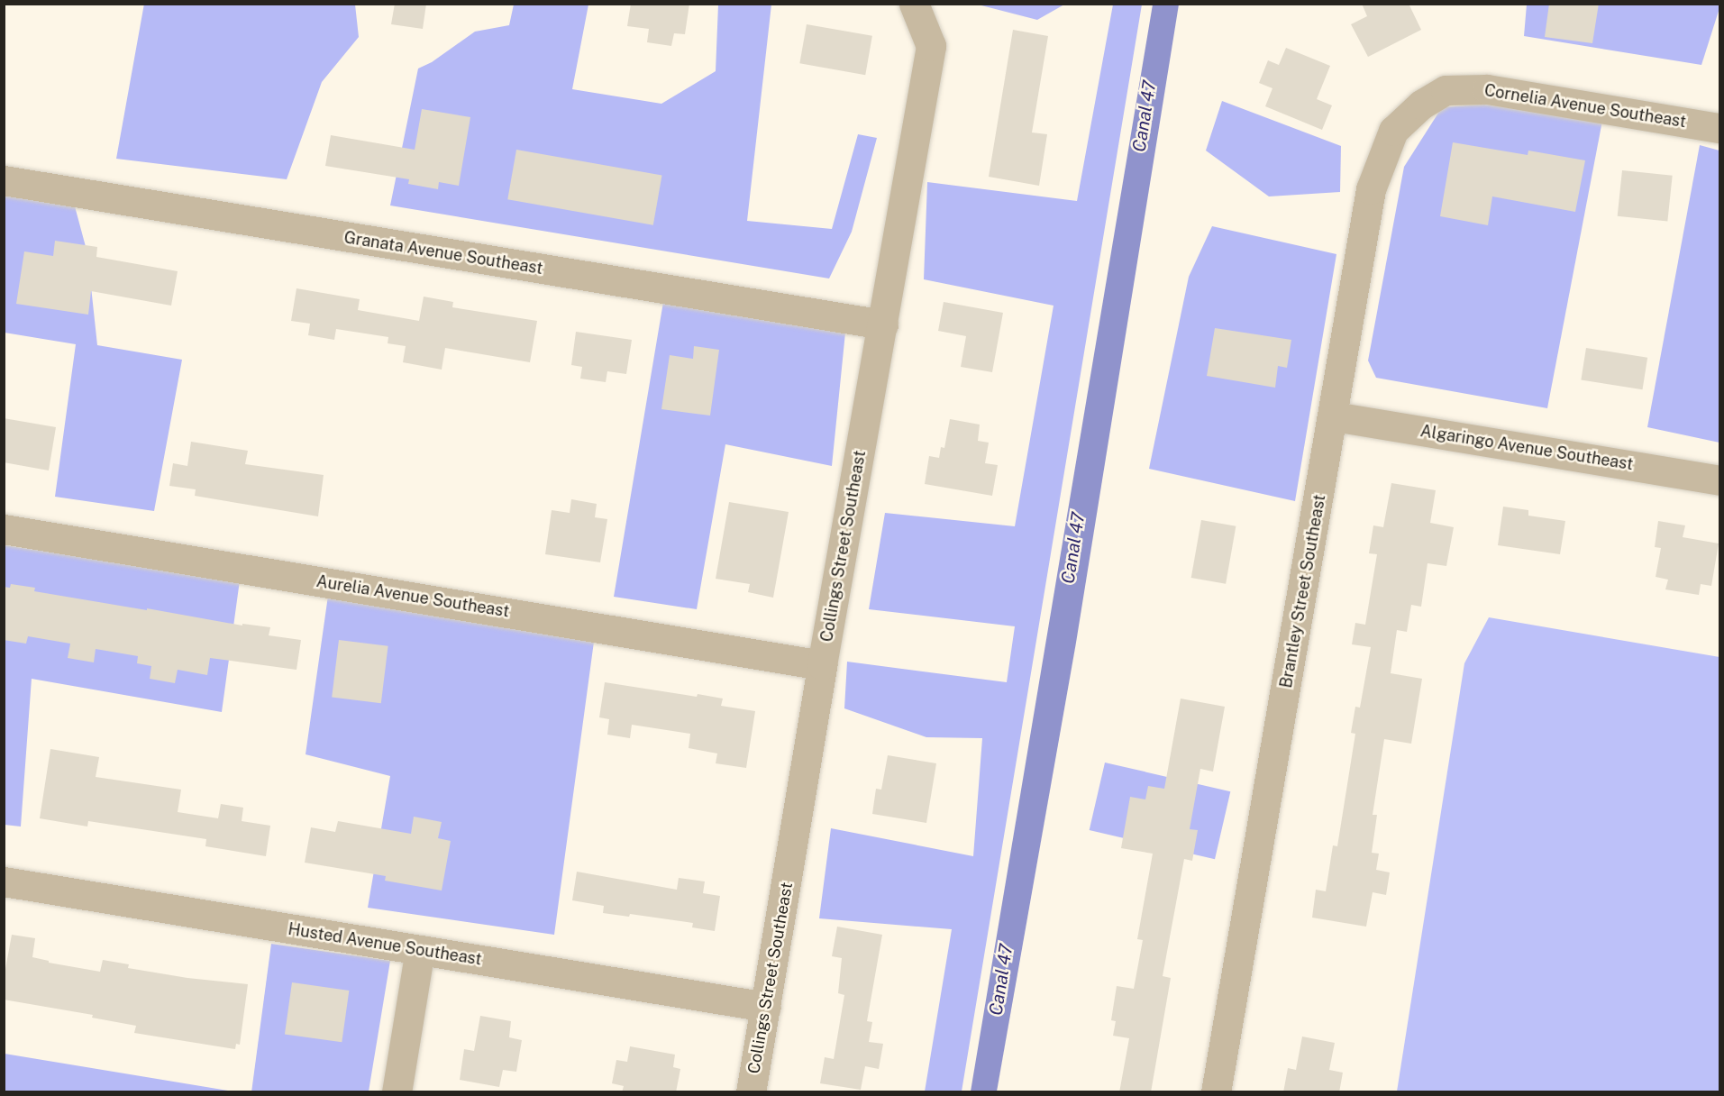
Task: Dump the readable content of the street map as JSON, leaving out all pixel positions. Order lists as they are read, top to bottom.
{
  "streets": {
    "street": [
      "Cornelia Avenue Southeast",
      "Granata Avenue Southeast",
      "Algaringo Avenue Southeast",
      "Collings Street Southeast",
      "Brantley Street Southeast",
      "Aurelia Avenue Southeast",
      "Husted Avenue Southeast"
    ]
  },
  "crossings": [
    ["Cornelia Avenue Southeast", "Brantley Street Southeast"],
    ["Granata Avenue Southeast", "Collings Street Southeast"],
    ["Algaringo Avenue Southeast", "Brantley Street Southeast"],
    ["Collings Street Southeast", "Aurelia Avenue Southeast"],
    ["Collings Street Southeast", "Husted Avenue Southeast"]
  ],
  "water": ["Canal 47"]
}
